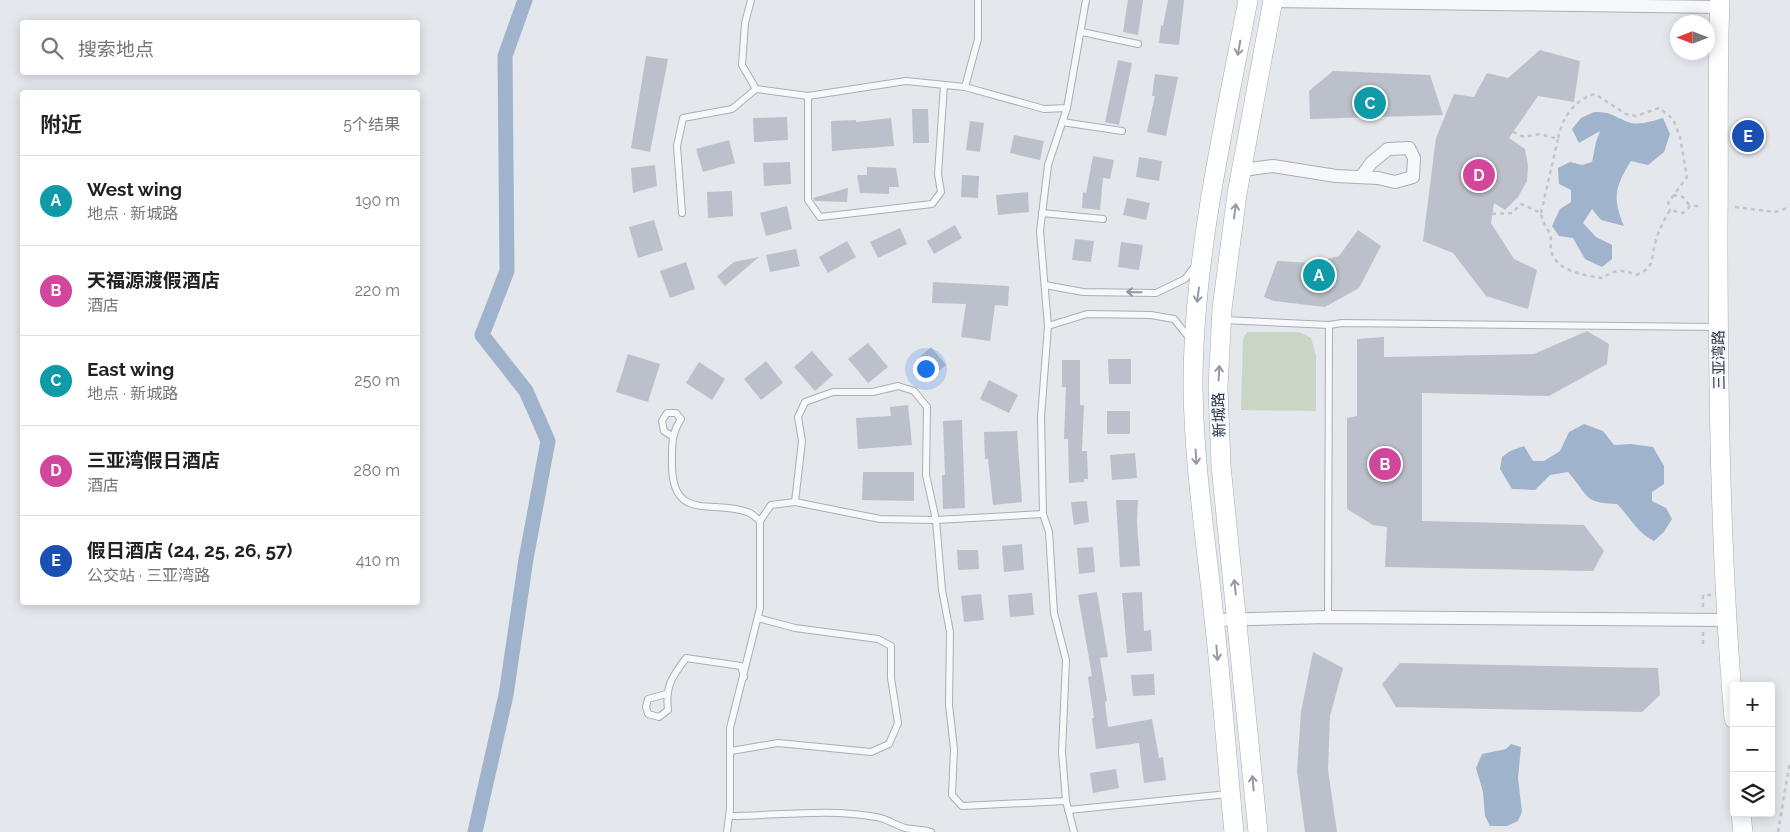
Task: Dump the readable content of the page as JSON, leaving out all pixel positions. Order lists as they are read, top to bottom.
{
  "streets": {
    "main road": ["三亚湾路", "新城路"]
  },
  "north": "left",
  "page": {
    "search": "搜索地点",
    "pins": [
      "C",
      "E",
      "D",
      "A",
      "B"
    ],
    "heading": ["附近", "5个结果"],
    "list": [
      {
        "mark": "A",
        "name": "West wing",
        "note": "地点 · 新城路",
        "value": "190 m"
      },
      {
        "mark": "B",
        "name": "天福源渡假酒店",
        "note": "酒店",
        "value": "220 m"
      },
      {
        "mark": "C",
        "name": "East wing",
        "note": "地点 · 新城路",
        "value": "250 m"
      },
      {
        "mark": "D",
        "name": "三亚湾假日酒店",
        "note": "酒店",
        "value": "280 m"
      },
      {
        "mark": "E",
        "name": "假日酒店 (24, 25, 26, 57)",
        "note": "公交站 · 三亚湾路",
        "value": "410 m"
      }
    ],
    "map_buttons": ["+", "−"]
  }
}
